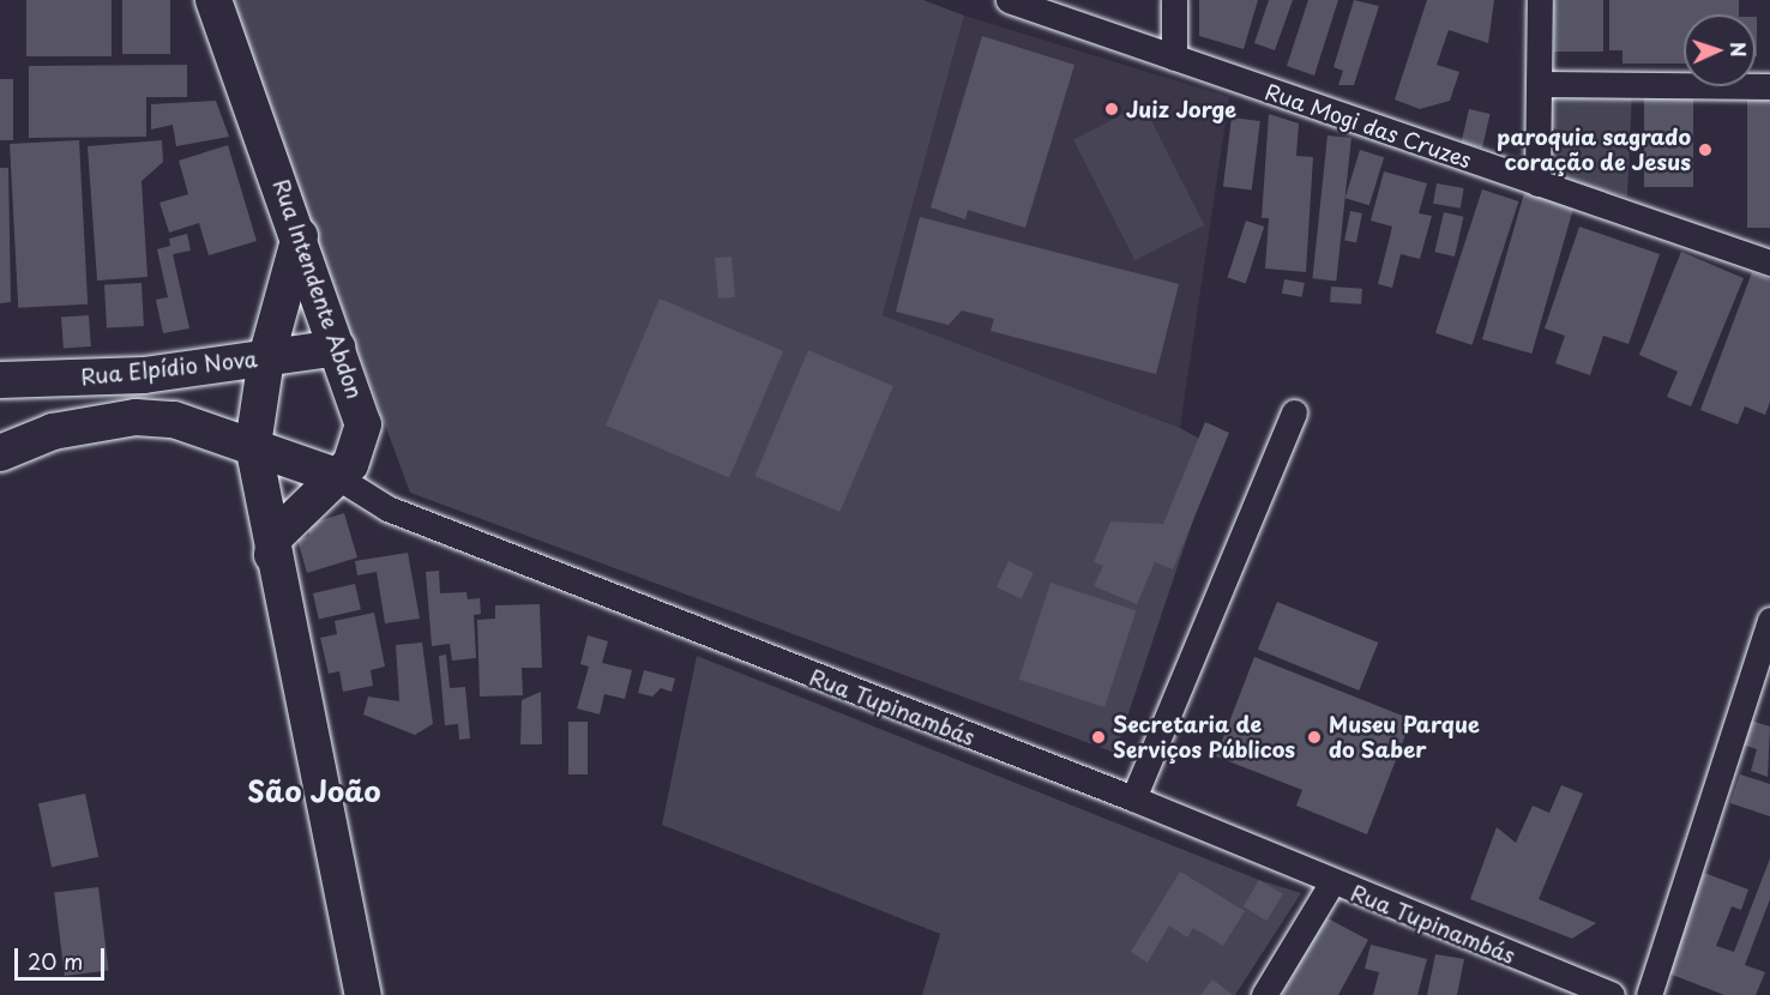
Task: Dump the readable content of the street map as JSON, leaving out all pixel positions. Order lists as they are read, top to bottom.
{
  "streets": {
    "street": [
      "Rua Mogi das Cruzes",
      "Rua Intendente Abdon",
      "Rua Elpídio Nova",
      "Rua Tupinambás"
    ]
  },
  "crossings": [
    ["Rua Intendente Abdon", "Rua Elpídio Nova"],
    ["Rua Intendente Abdon", "Rua Tupinambás"]
  ],
  "districts": ["São João"],
  "places": [
    "Juiz Jorge",
    "paroquia sagrado coração de Jesus",
    "Secretaria de Serviços Públicos",
    "Museu Parque do Saber"
  ],
  "scale_bar": "20 m",
  "north": "right"
}
